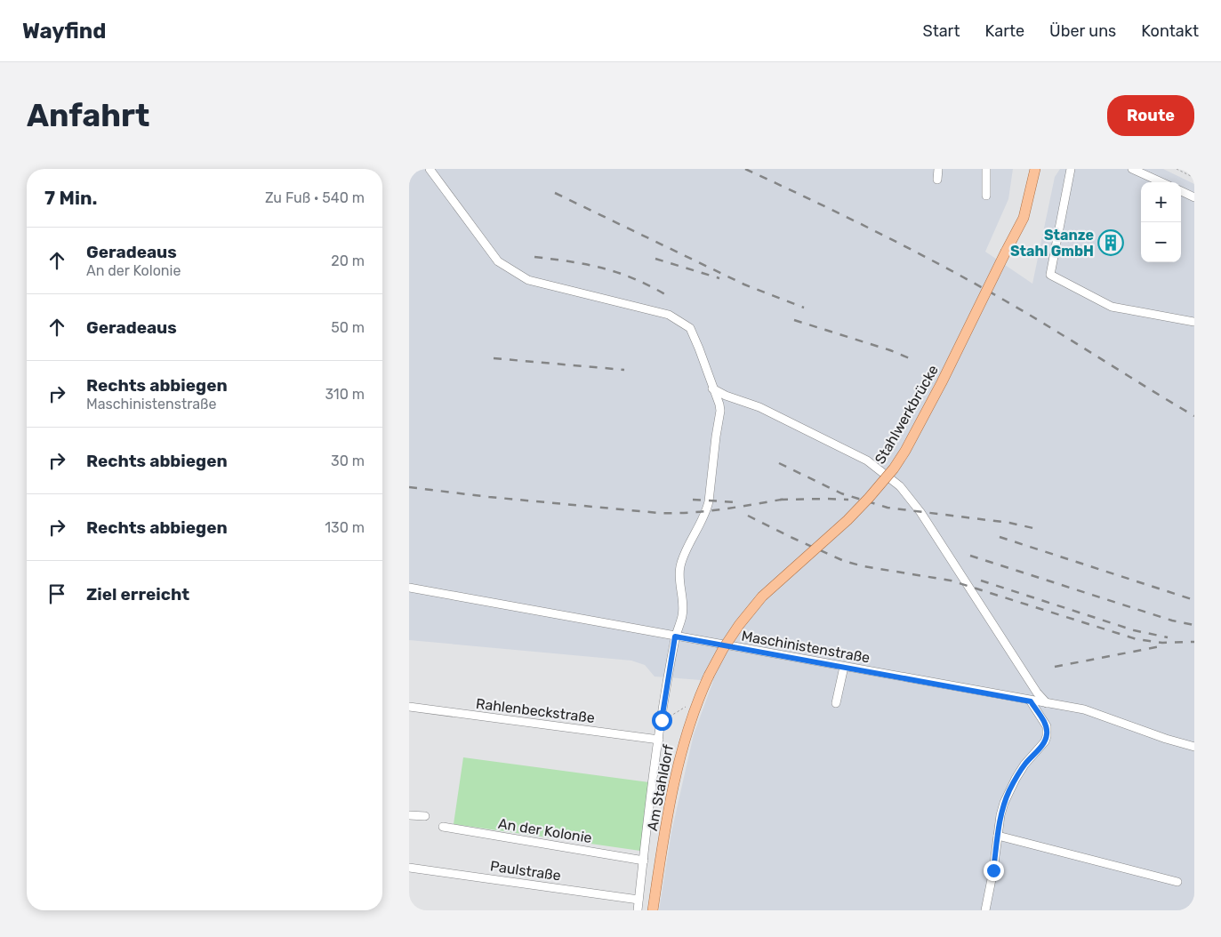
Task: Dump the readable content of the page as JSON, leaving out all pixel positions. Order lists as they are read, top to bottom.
{
  "streets": {
    "main road": ["Stahlwerkbrücke", "Am Stahldorf"],
    "street": [
      "Maschinistenstraße",
      "Rahlenbeckstraße",
      "An der Kolonie",
      "Paulstraße"
    ]
  },
  "crossings": [
    ["Stahlwerkbrücke", "Am Stahldorf"]
  ],
  "places": {
    "building": ["Stanze Stahl GmbH"]
  },
  "page": {
    "header": "Wayfind",
    "nav": [
      "Start",
      "Karte",
      "Über uns",
      "Kontakt"
    ],
    "buttons": "Route",
    "title": "Anfahrt",
    "heading": ["7 Min.", "Zu Fuß · 540 m"],
    "map_buttons": ["+", "−"],
    "list": [
      ["Geradeaus", "An der Kolonie", "20 m"],
      ["Geradeaus", "50 m"],
      ["Rechts abbiegen", "Maschinistenstraße", "310 m"],
      ["Rechts abbiegen", "30 m"],
      ["Rechts abbiegen", "130 m"],
      "Ziel erreicht"
    ]
  }
}
